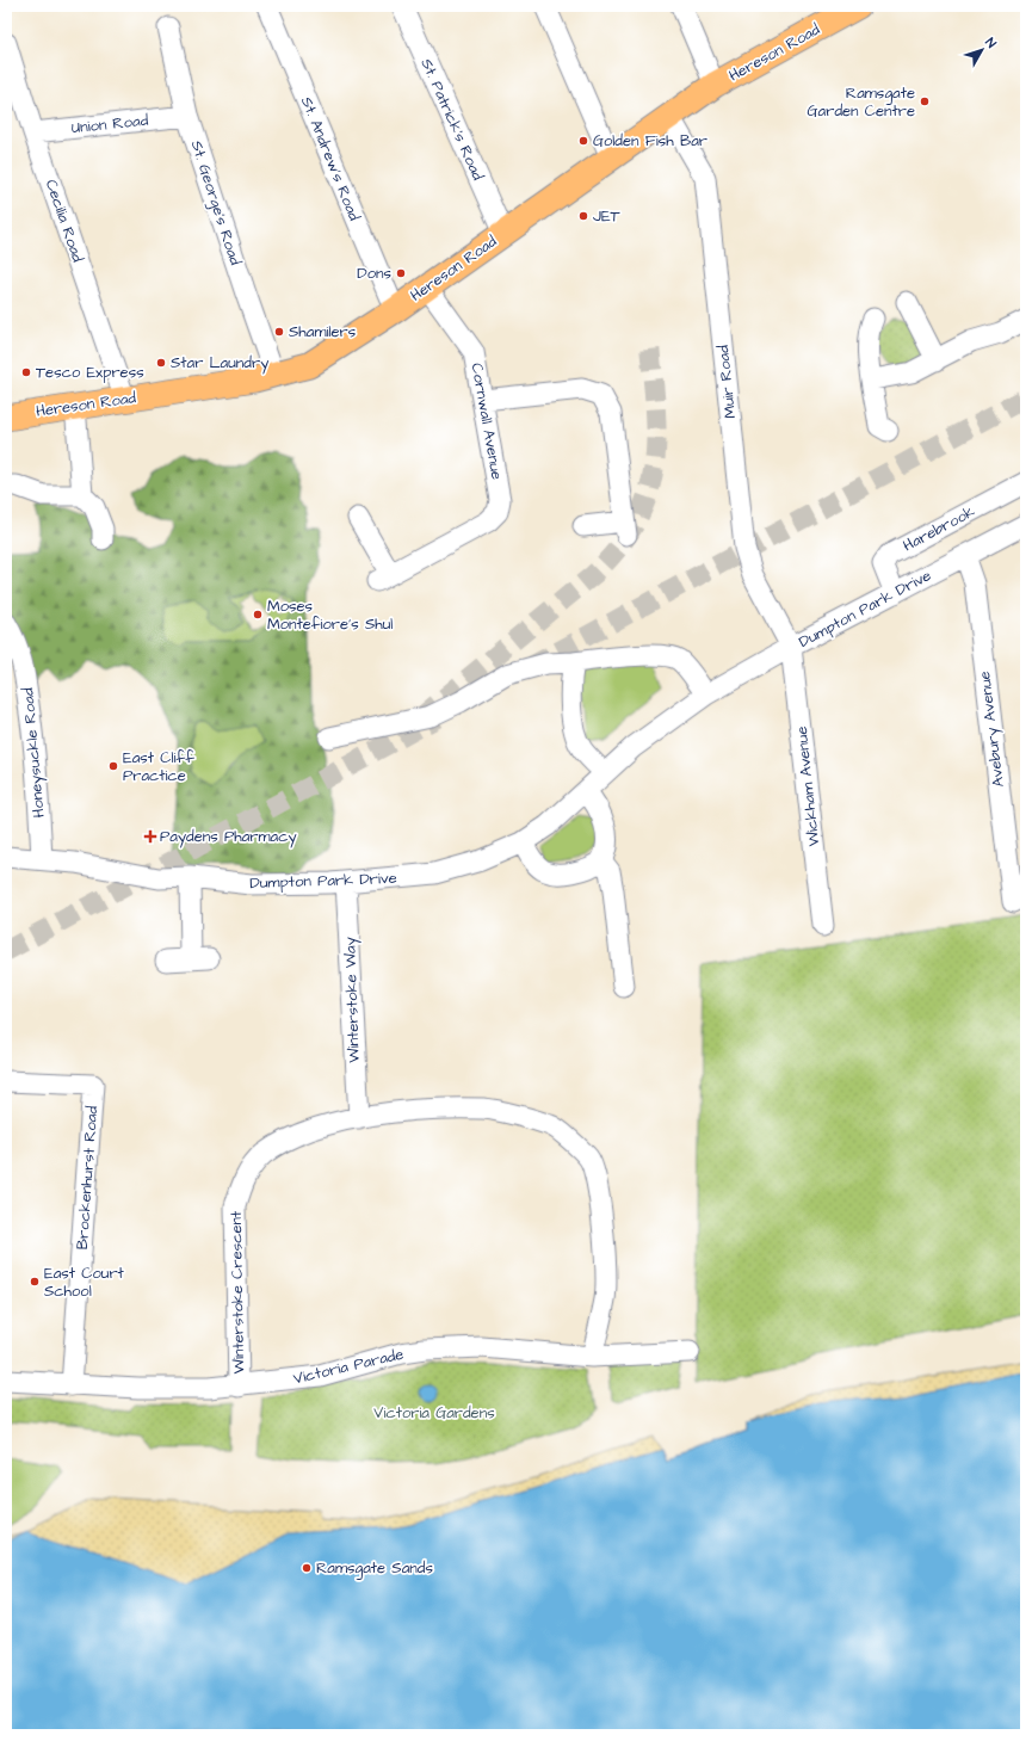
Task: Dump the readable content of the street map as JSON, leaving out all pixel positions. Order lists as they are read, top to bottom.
{
  "streets": {
    "main road": ["Hereson Road"],
    "street": [
      "St. Patrick's Road",
      "Union Road",
      "St. Andrew's Road",
      "St. George's Road",
      "Cecilia Road",
      "Muir Road",
      "Cornwall Avenue",
      "Harebrook",
      "Dumpton Park Drive",
      "Avebury Avenue",
      "Honeysuckle Road",
      "Wickham Avenue",
      "Winterstoke Way",
      "Brockenhurst Road",
      "Winterstoke Crescent",
      "Victoria Parade"
    ]
  },
  "crossings": [
    ["Hereson Road", "St. Patrick's Road"],
    ["Hereson Road", "St. Andrew's Road"],
    ["Hereson Road", "St. George's Road"],
    ["Hereson Road", "Cecilia Road"],
    ["Hereson Road", "Muir Road"],
    ["Hereson Road", "Cornwall Avenue"],
    ["Union Road", "St. George's Road"],
    ["Union Road", "Cecilia Road"],
    ["Muir Road", "Dumpton Park Drive"],
    ["Muir Road", "Wickham Avenue"],
    ["Harebrook", "Dumpton Park Drive"],
    ["Dumpton Park Drive", "Avebury Avenue"],
    ["Dumpton Park Drive", "Honeysuckle Road"],
    ["Dumpton Park Drive", "Wickham Avenue"],
    ["Dumpton Park Drive", "Winterstoke Way"],
    ["Winterstoke Way", "Winterstoke Crescent"],
    ["Brockenhurst Road", "Victoria Parade"],
    ["Winterstoke Crescent", "Victoria Parade"]
  ],
  "parks": ["Victoria Gardens"],
  "places": {
    "other": [
      "Ramsgate Garden Centre",
      "Golden Fish Bar",
      "JET",
      "Dons",
      "Shamilers",
      "Star Laundry",
      "Tesco Express",
      "Moses Montefiore's Shul",
      "East Cliff Practice",
      "East Court School",
      "Ramsgate Sands"
    ],
    "health": ["Paydens Pharmacy"]
  },
  "north": "top right"
}
